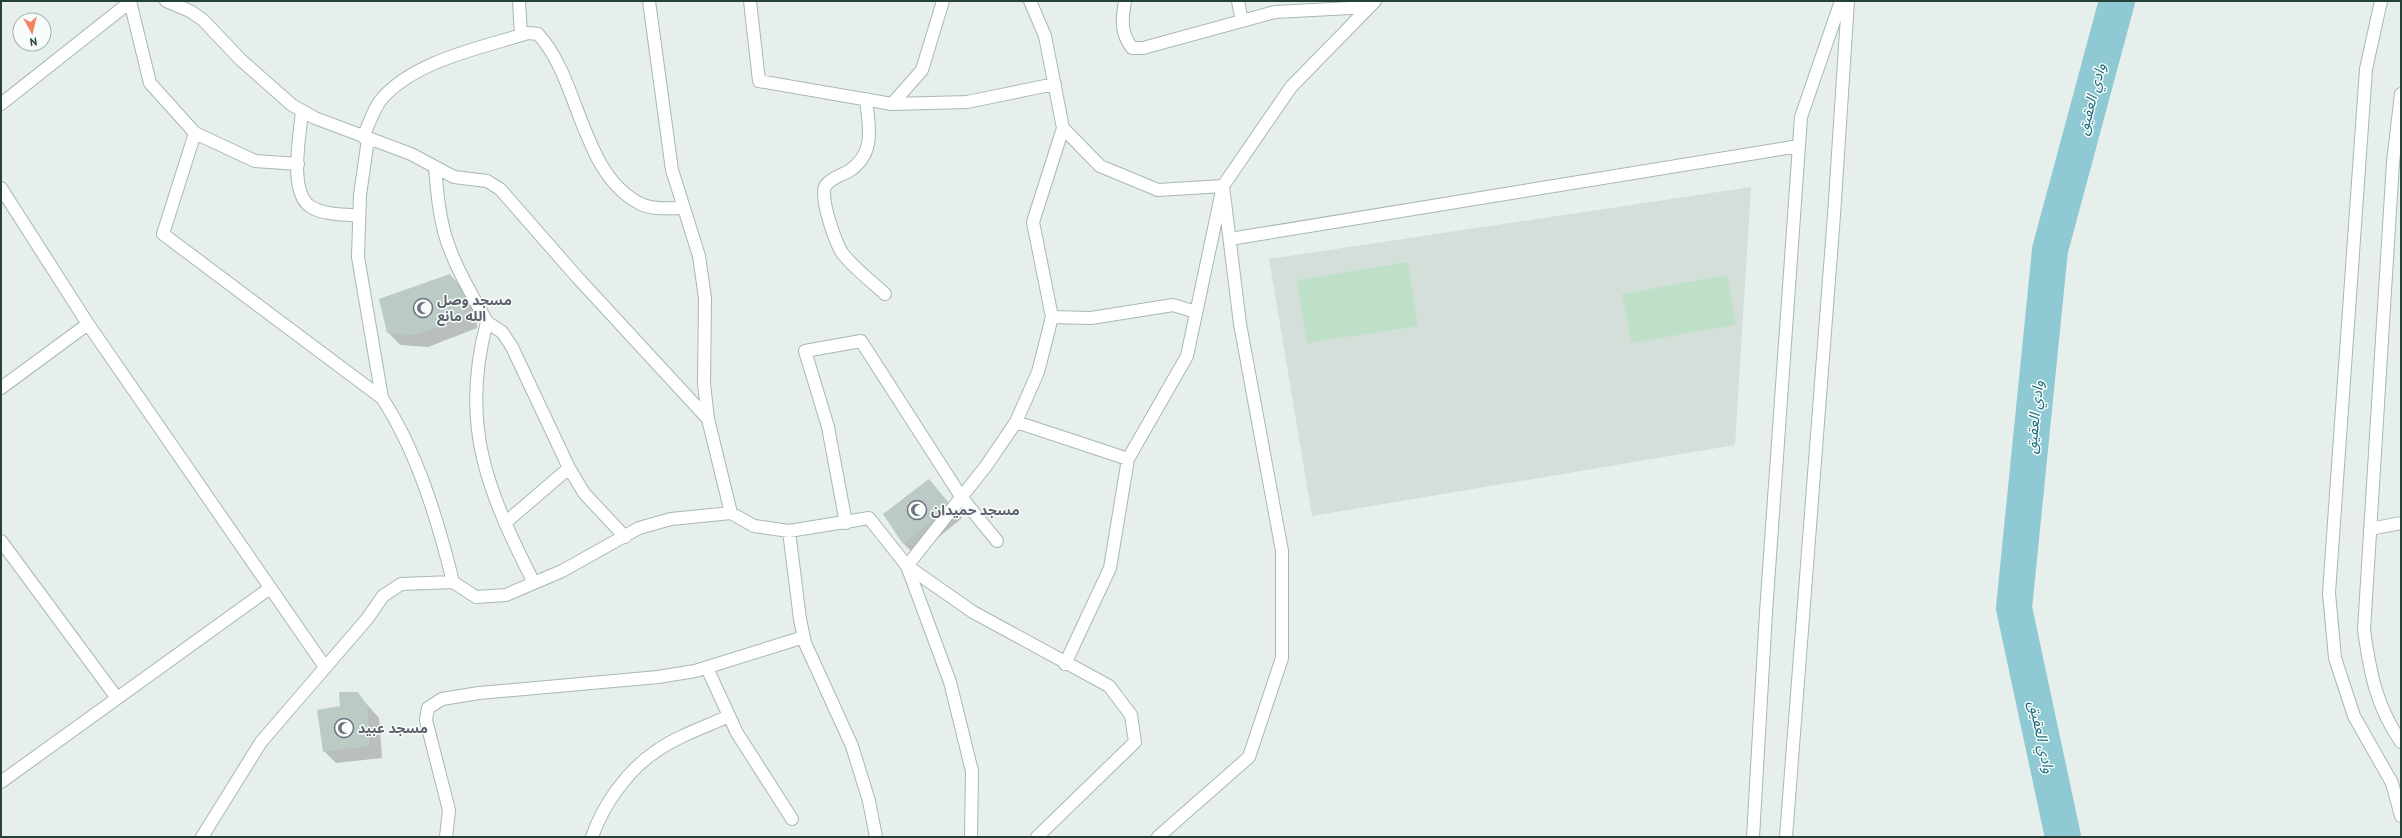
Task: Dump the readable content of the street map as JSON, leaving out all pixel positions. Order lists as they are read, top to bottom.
{
  "water": ["وادي العقيق"],
  "places": {
    "mosque": ["مسجد وصل الله مانع", "مسجد حميدان", "مسجد عبيد"]
  },
  "north": "bottom"
}
